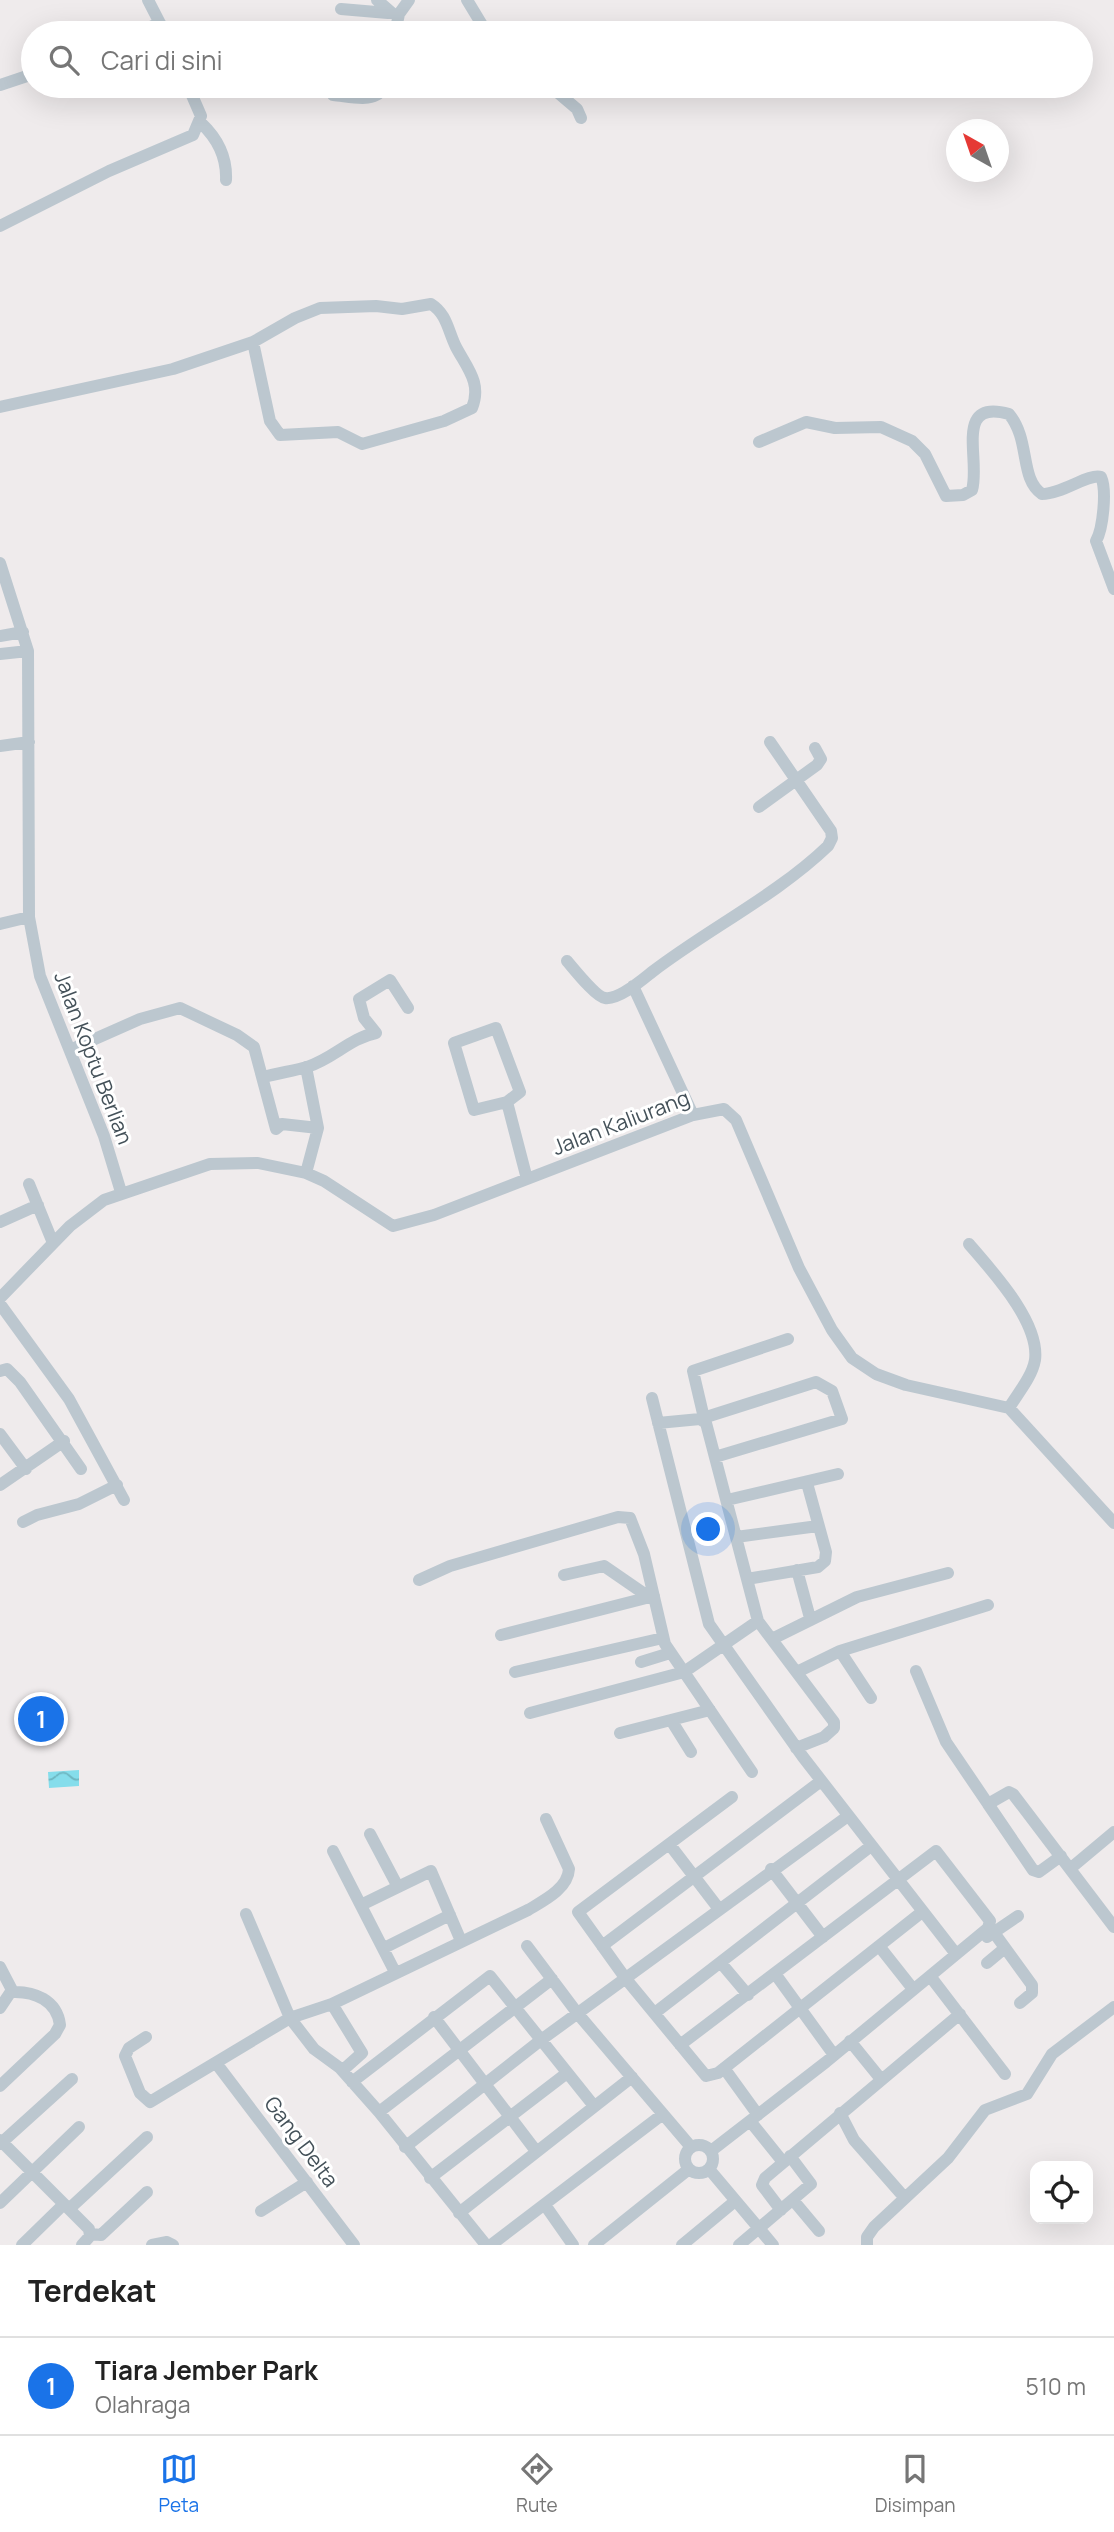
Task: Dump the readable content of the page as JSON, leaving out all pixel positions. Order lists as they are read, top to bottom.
{
  "streets": {
    "street": ["Jalan Koptu Berlian", "Jalan Kaliurang", "Gang Delta"]
  },
  "crossings": [
    ["Jalan Koptu Berlian", "Jalan Kaliurang"]
  ],
  "north": "top left",
  "page": {
    "search": "Cari di sini",
    "pins": "1",
    "heading": "Terdekat",
    "list": [
      {
        "mark": "1",
        "name": "Tiara Jember Park",
        "note": "Olahraga",
        "value": "510 m"
      }
    ],
    "nav": ["Peta", "Rute", "Disimpan"]
  }
}
